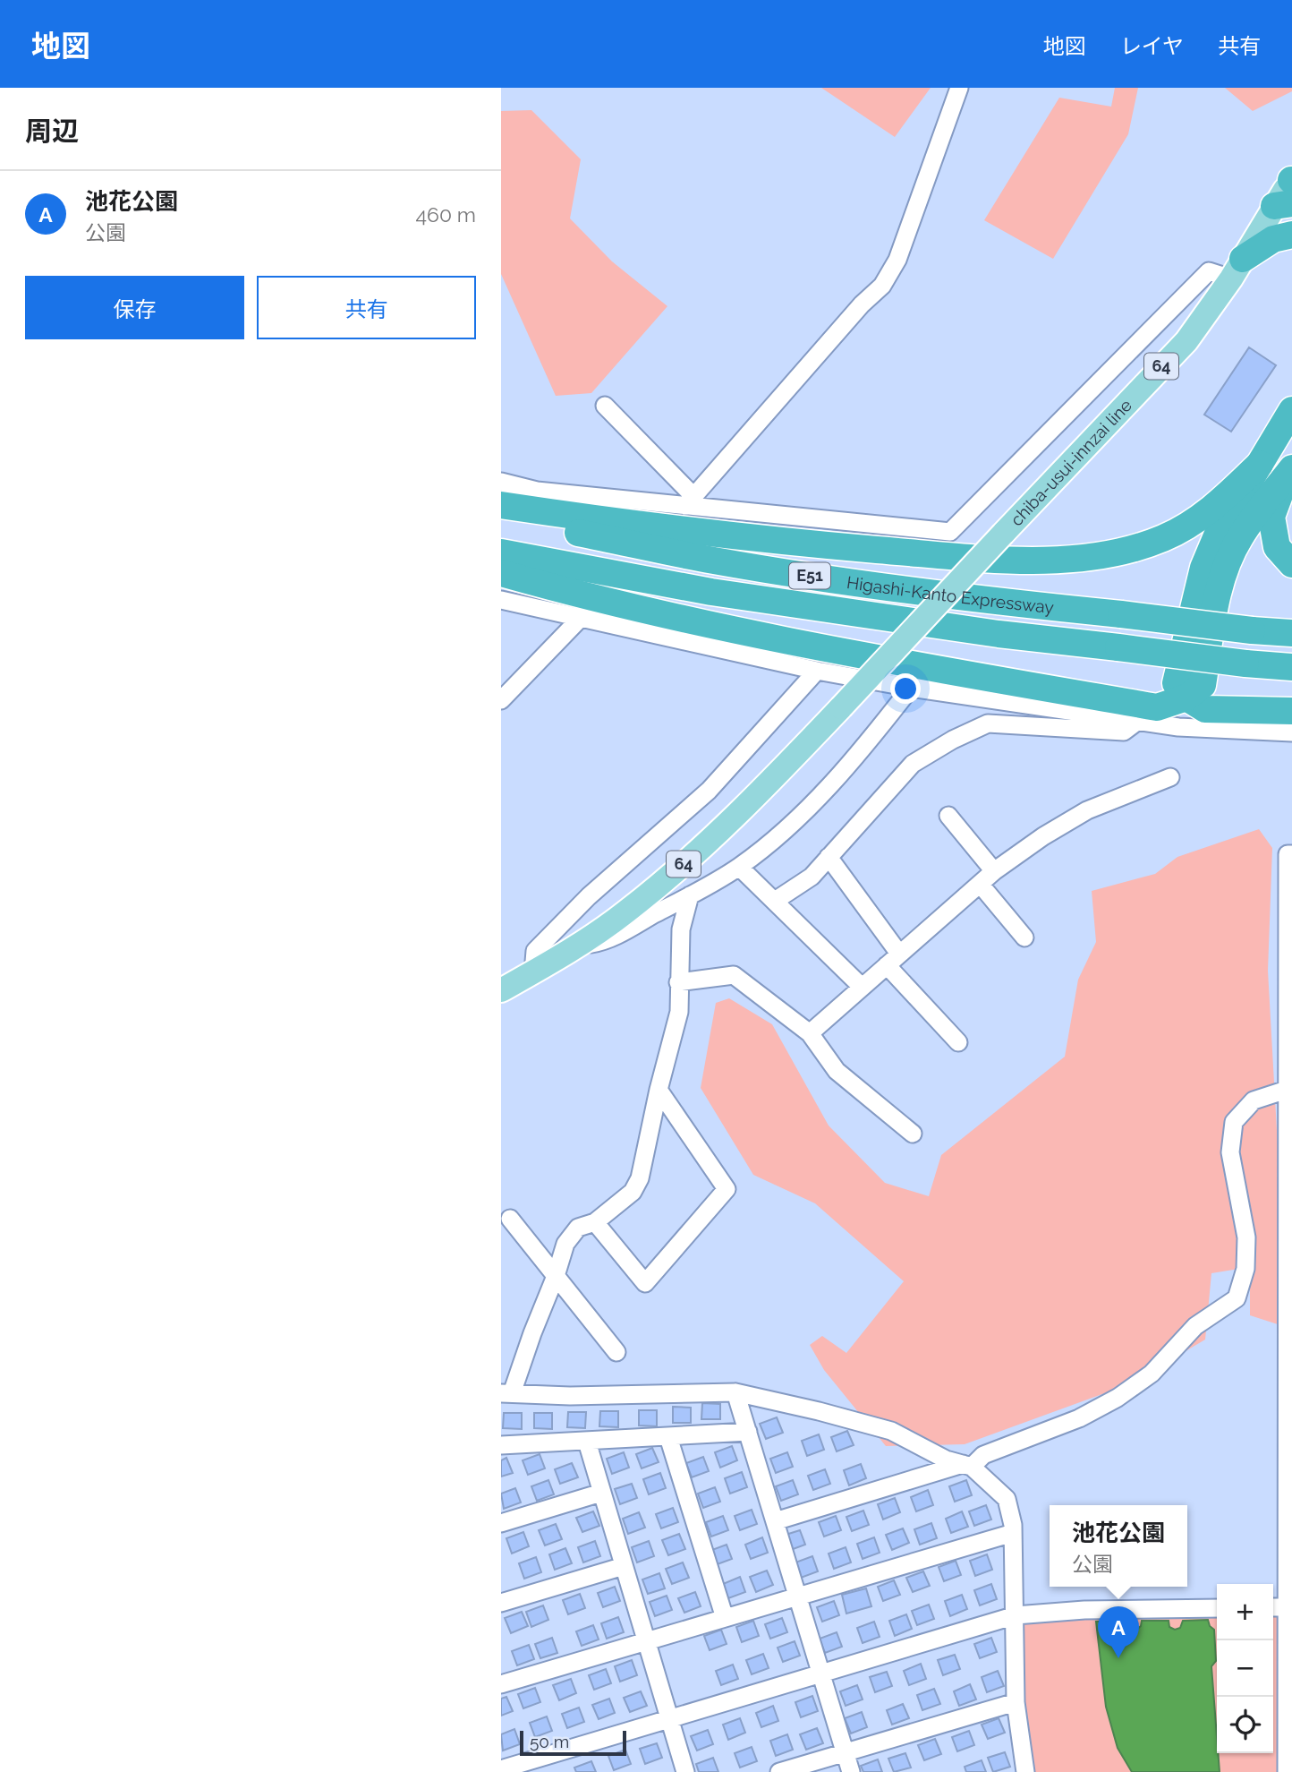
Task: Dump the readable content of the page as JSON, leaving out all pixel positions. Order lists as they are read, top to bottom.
{
  "streets": {
    "highway": ["E51", "Higashi-Kanto Expressway"],
    "main road": ["64", "chiba-usui-innzai line"]
  },
  "crossings": [
    ["64", "chiba-usui-innzai line"]
  ],
  "scale_bar": "50 m",
  "page": {
    "header": "地図",
    "nav": ["地図", "レイヤ", "共有"],
    "heading": "周辺",
    "list": [
      {
        "mark": "A",
        "name": "池花公園",
        "note": "公園",
        "value": "460 m"
      }
    ],
    "buttons": ["保存", "共有"],
    "popup": ["池花公園", "公園"],
    "map_buttons": ["+", "−"],
    "pins": "A",
    "scale": "50 m"
  }
}
